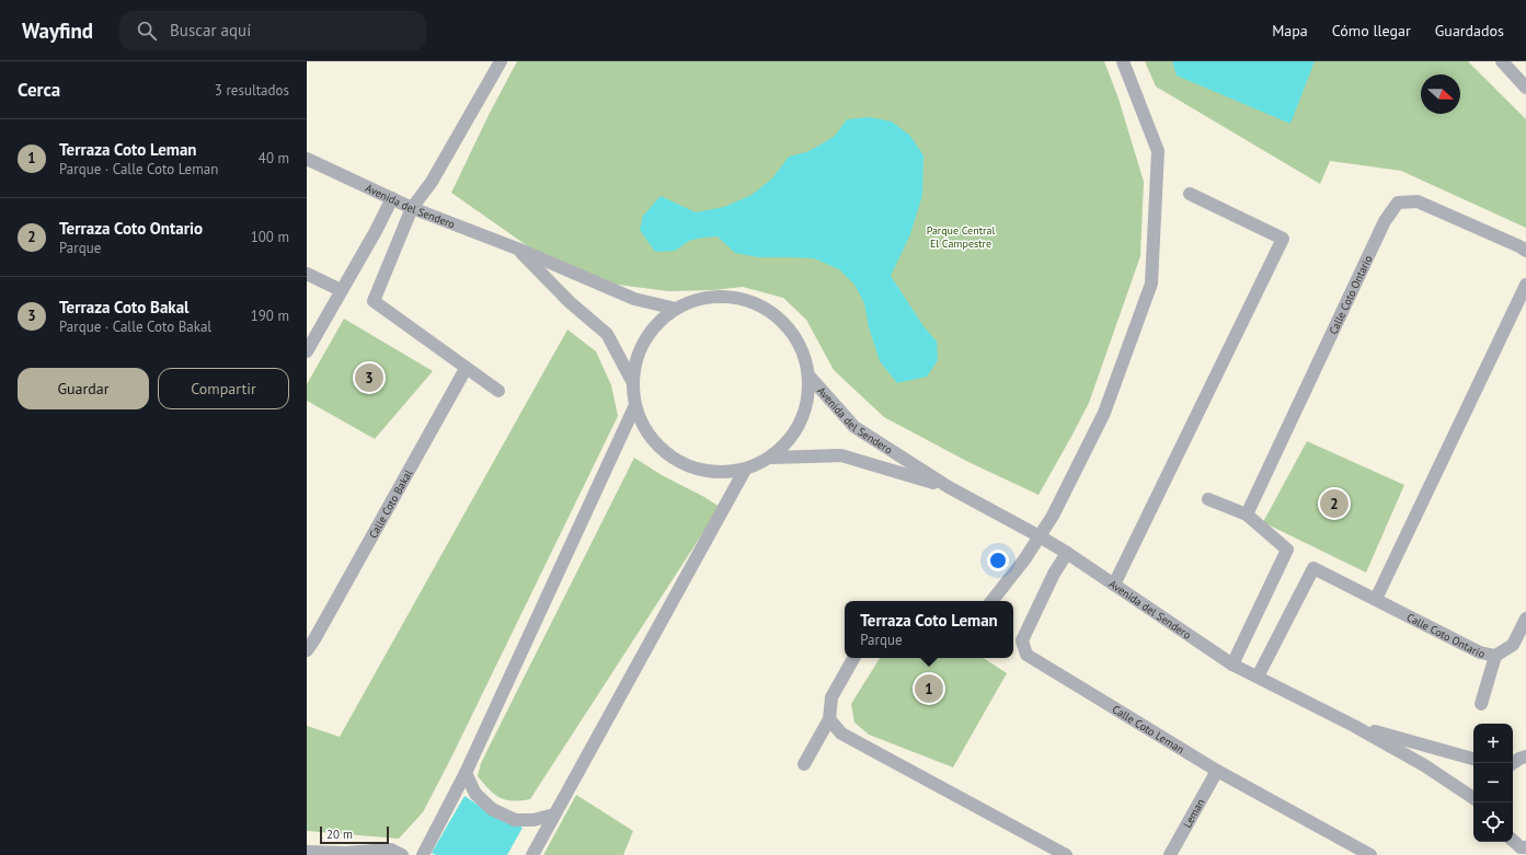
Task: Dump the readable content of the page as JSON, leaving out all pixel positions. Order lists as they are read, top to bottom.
{
  "streets": {
    "street": [
      "Avenida del Sendero",
      "Calle Coto Ontario",
      "Calle Coto Bakal",
      "Calle Coto Leman",
      "Leman"
    ]
  },
  "crossings": [
    ["Avenida del Sendero", "Calle Coto Ontario"],
    ["Avenida del Sendero", "Calle Coto Leman"],
    ["Calle Coto Leman", "Leman"]
  ],
  "parks": ["Parque Central El Campestre"],
  "scale_bar": "20 m",
  "north": "right",
  "page": {
    "header": "Wayfind",
    "search": "Buscar aquí",
    "nav": ["Mapa", "Cómo llegar", "Guardados"],
    "heading": ["Cerca", "3 resultados"],
    "list": [
      {
        "mark": "1",
        "name": "Terraza Coto Leman",
        "note": "Parque · Calle Coto Leman",
        "value": "40 m"
      },
      {
        "mark": "2",
        "name": "Terraza Coto Ontario",
        "note": "Parque",
        "value": "100 m"
      },
      {
        "mark": "3",
        "name": "Terraza Coto Bakal",
        "note": "Parque · Calle Coto Bakal",
        "value": "190 m"
      }
    ],
    "buttons": ["Guardar", "Compartir"],
    "pins": ["3", "2", "1"],
    "popup": ["Terraza Coto Leman", "Parque"],
    "map_buttons": ["+", "−"],
    "scale": "20 m"
  }
}
